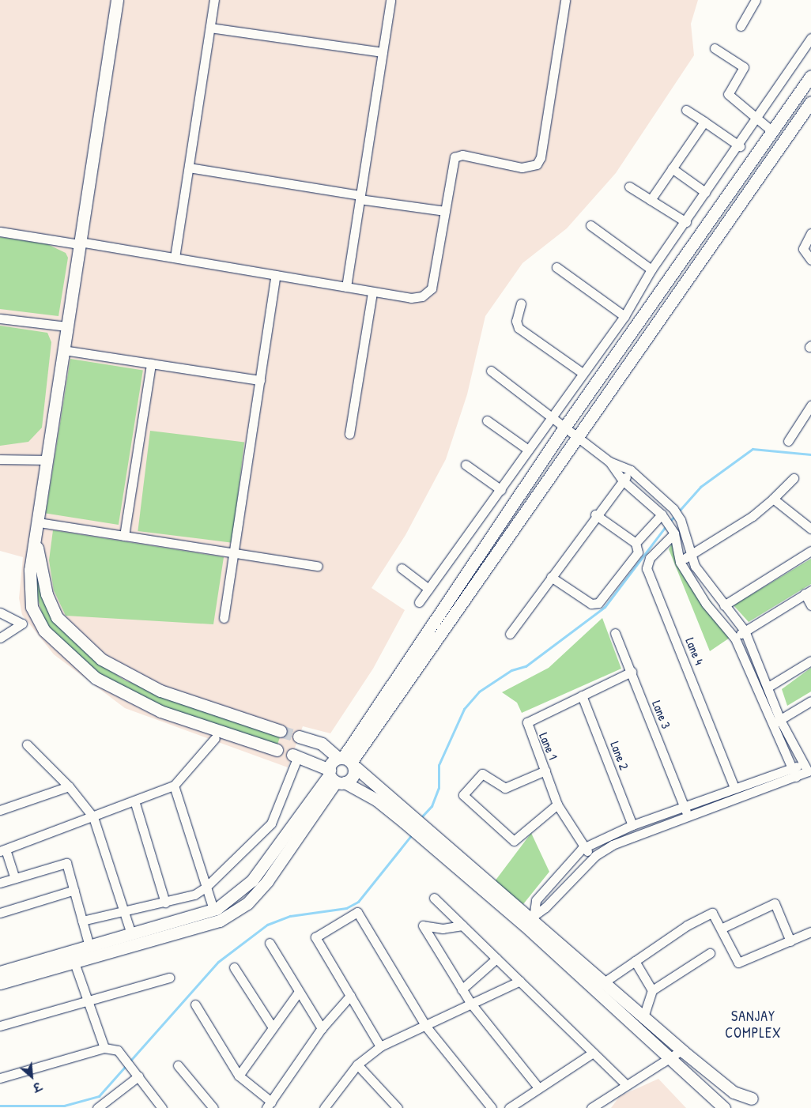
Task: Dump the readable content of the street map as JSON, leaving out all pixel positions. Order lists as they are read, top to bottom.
{
  "streets": {
    "street": [
      "Lane 4",
      "Lane 3",
      "Lane 1",
      "Lane 2"
    ]
  },
  "crossings": [
    ["Lane 3", "Lane 1"],
    ["Lane 1", "Lane 2"]
  ],
  "districts": ["SANJAY COMPLEX"],
  "north": "bottom right"
}
